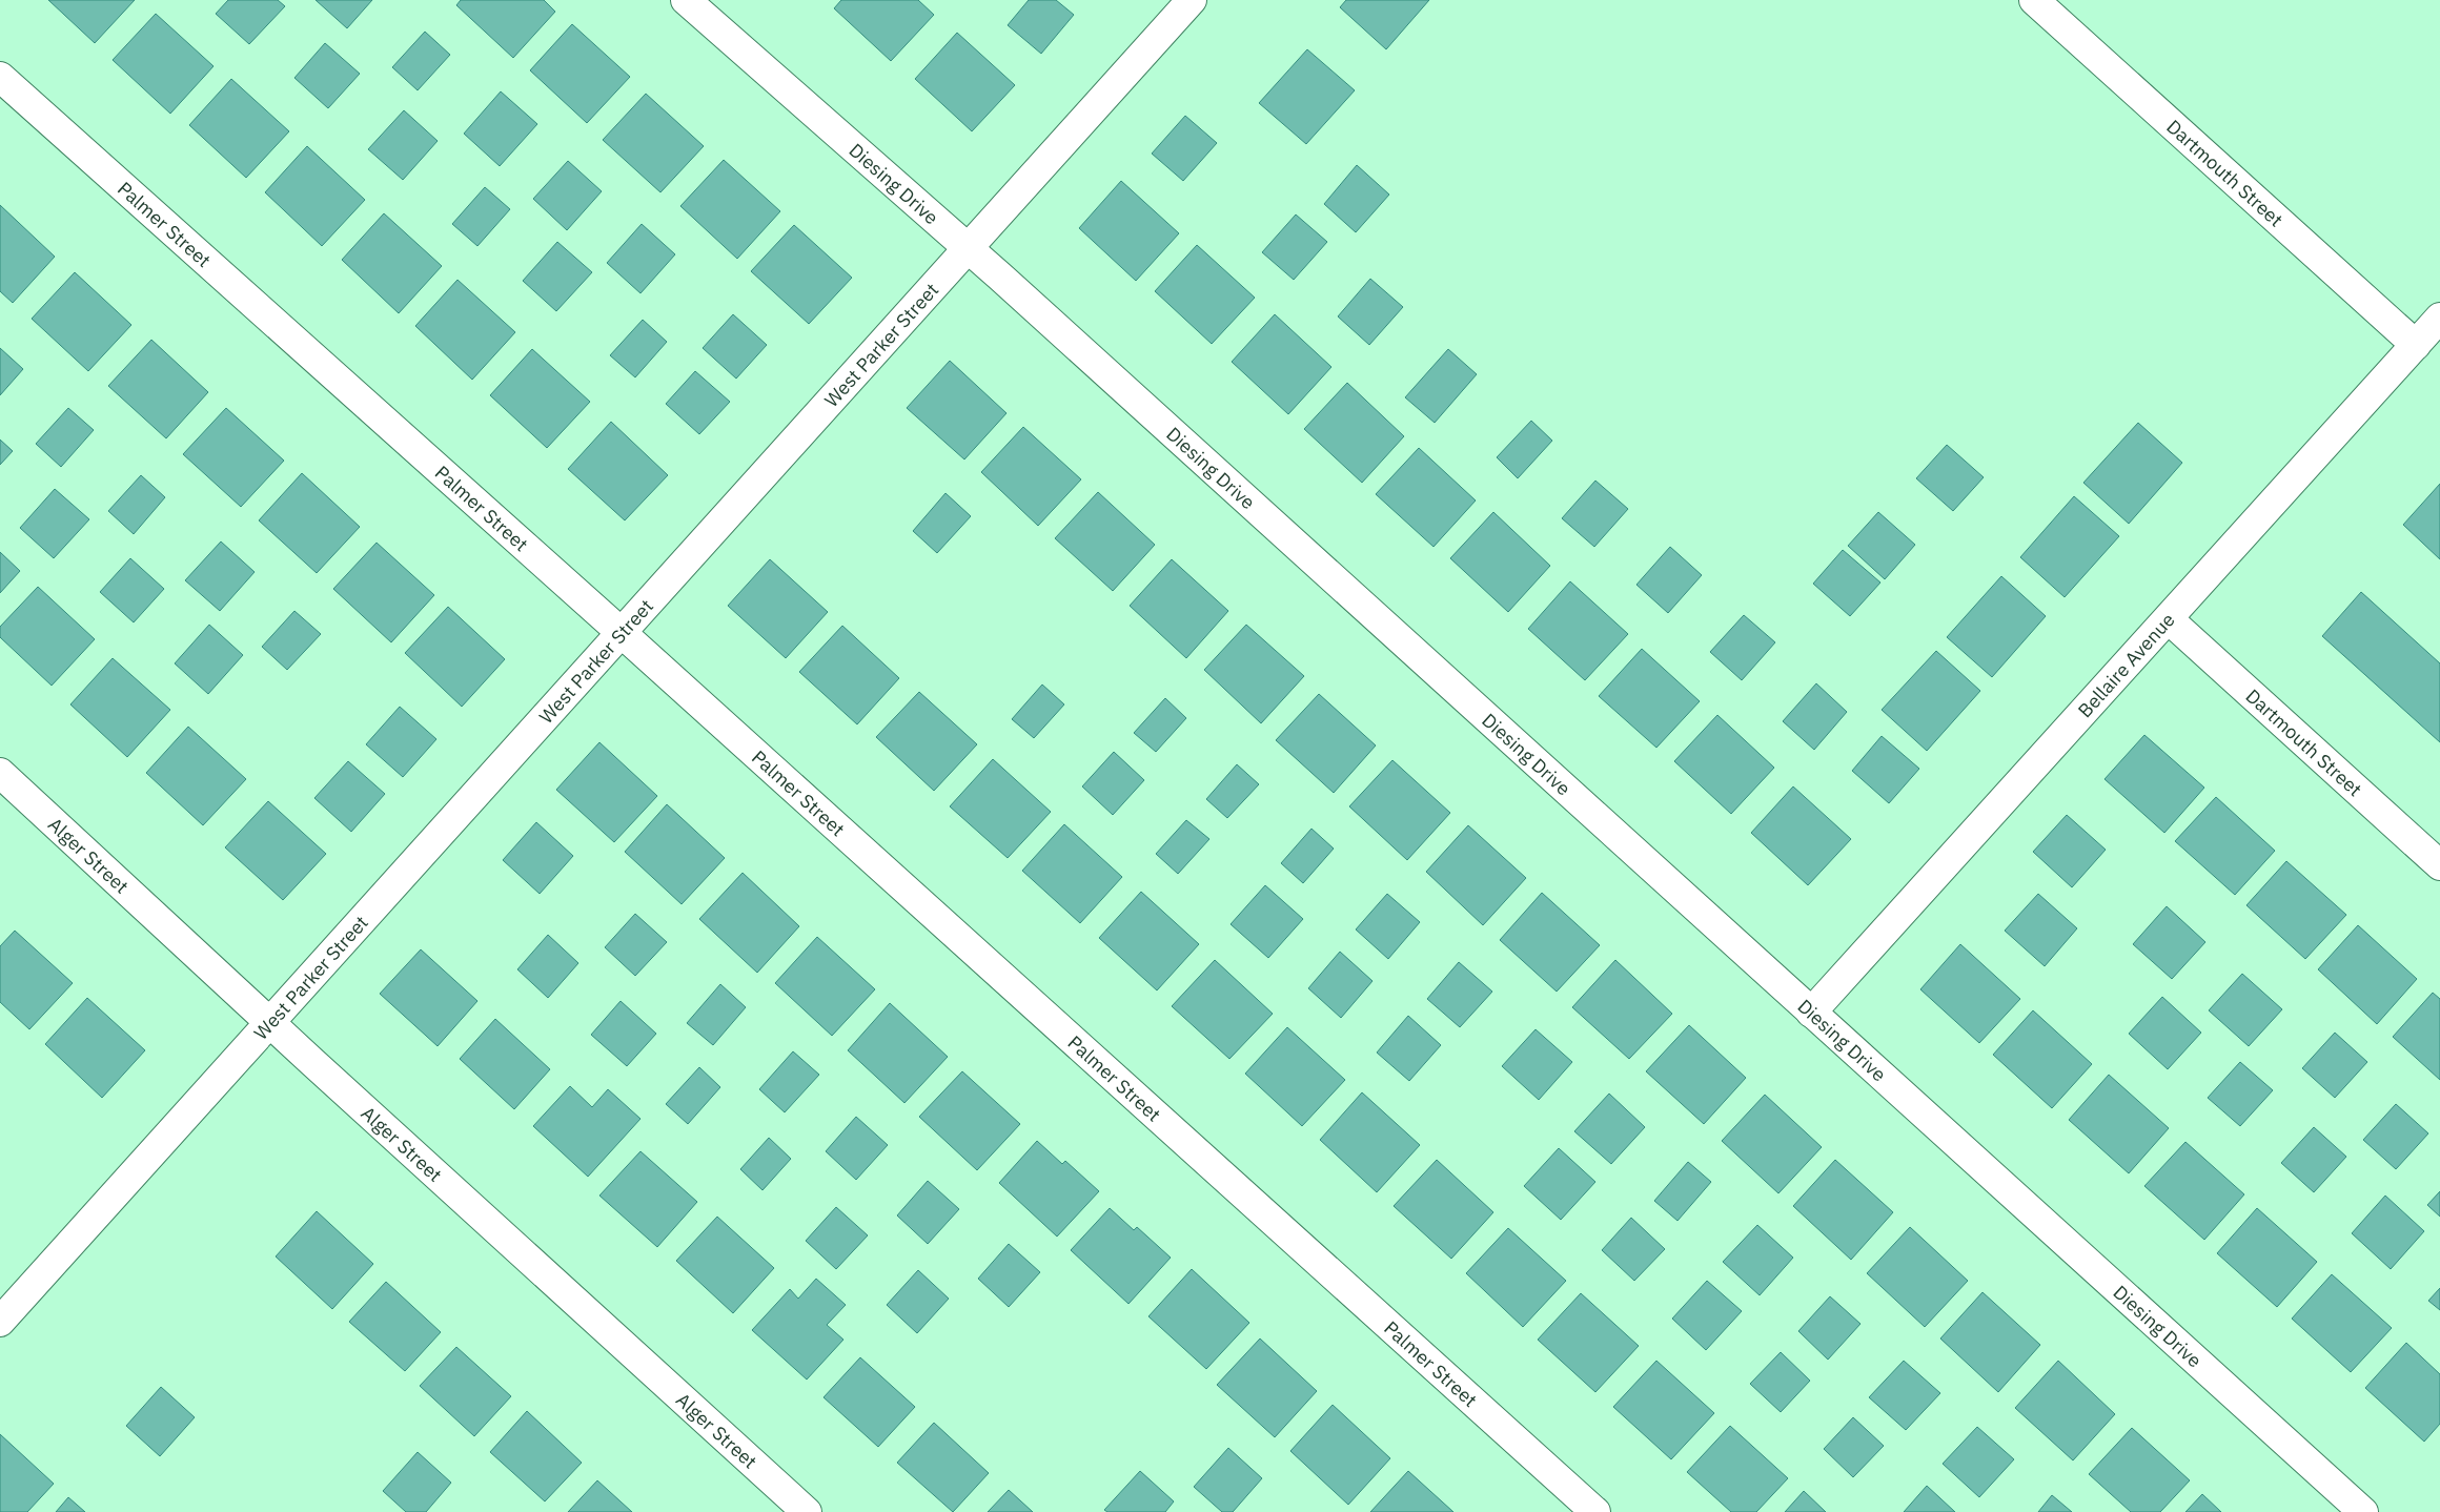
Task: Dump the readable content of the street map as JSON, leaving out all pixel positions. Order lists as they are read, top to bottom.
{
  "streets": {
    "street": [
      "Dartmouth Street",
      "Diesing Drive",
      "Palmer Street",
      "West Parker Street",
      "Bellaire Avenue",
      "Alger Street"
    ]
  },
  "crossings": [
    ["Dartmouth Street", "Bellaire Avenue"],
    ["Diesing Drive", "West Parker Street"],
    ["Diesing Drive", "Bellaire Avenue"],
    ["Palmer Street", "West Parker Street"],
    ["West Parker Street", "Alger Street"]
  ]
}
